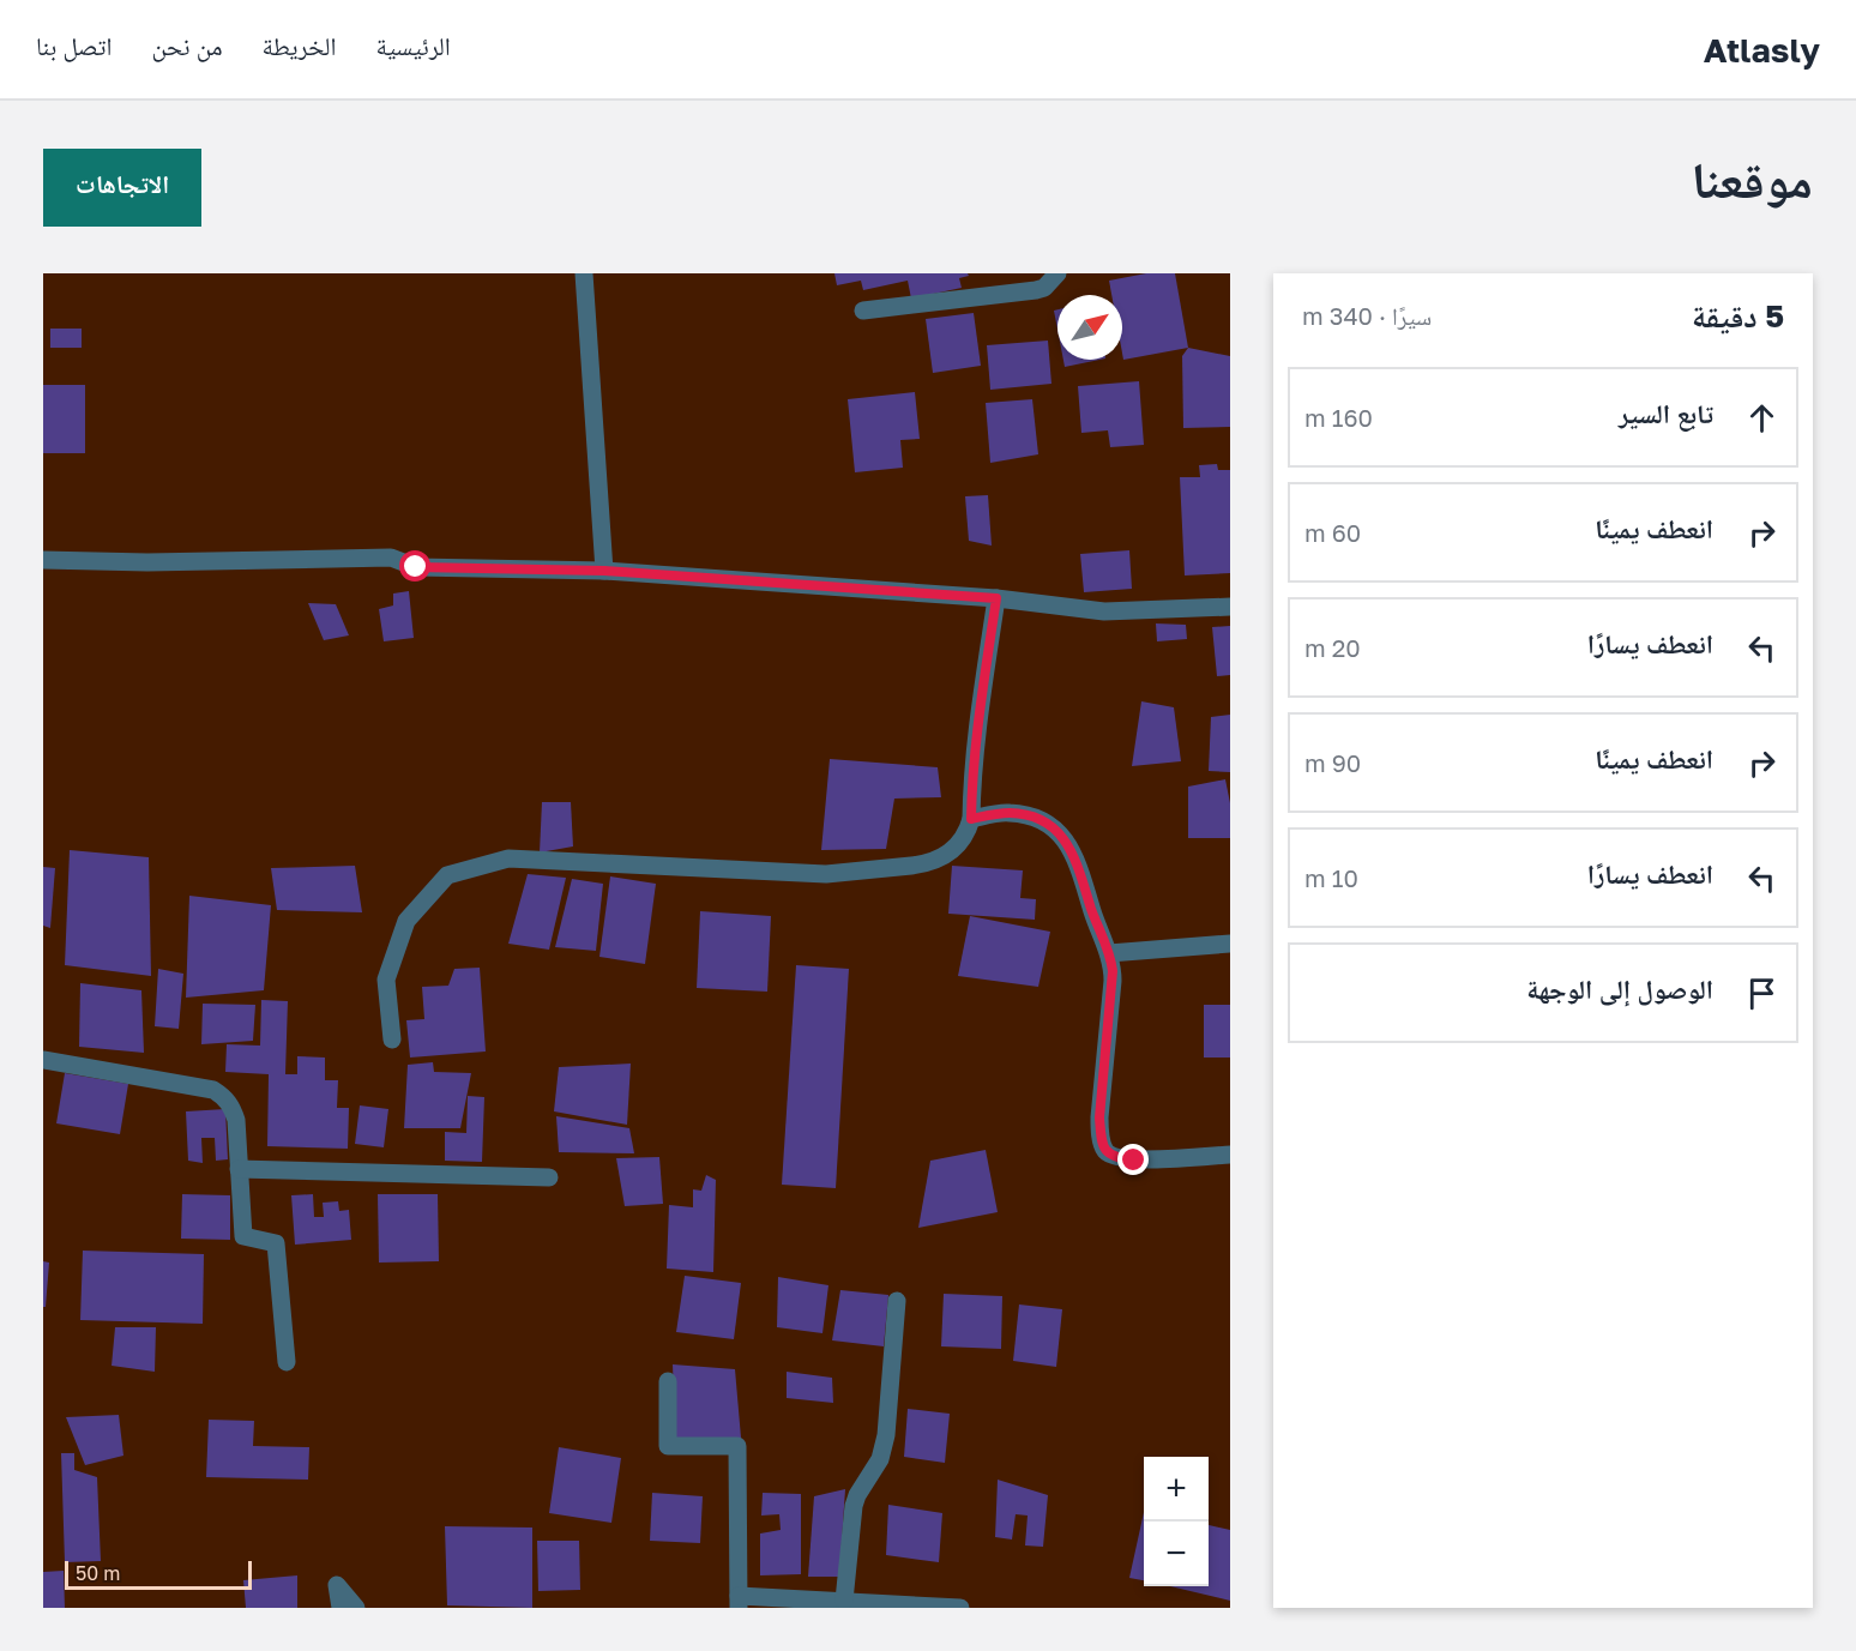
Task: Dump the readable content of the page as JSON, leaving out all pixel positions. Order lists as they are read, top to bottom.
{
  "scale_bar": "50 m",
  "north": "top right",
  "page": {
    "header": "Atlasly",
    "nav": [
      "الرئيسية",
      "الخريطة",
      "من نحن",
      "اتصل بنا"
    ],
    "title": "موقعنا",
    "buttons": "الاتجاهات",
    "heading": ["5 دقيقة", "سيرًا · 340 m"],
    "list": [
      ["تابع السير", "160 m"],
      ["انعطف يمينًا", "60 m"],
      ["انعطف يسارًا", "20 m"],
      ["انعطف يمينًا", "90 m"],
      ["انعطف يسارًا", "10 m"],
      "الوصول إلى الوجهة"
    ],
    "map_buttons": ["+", "−"],
    "scale": "50 m"
  }
}
